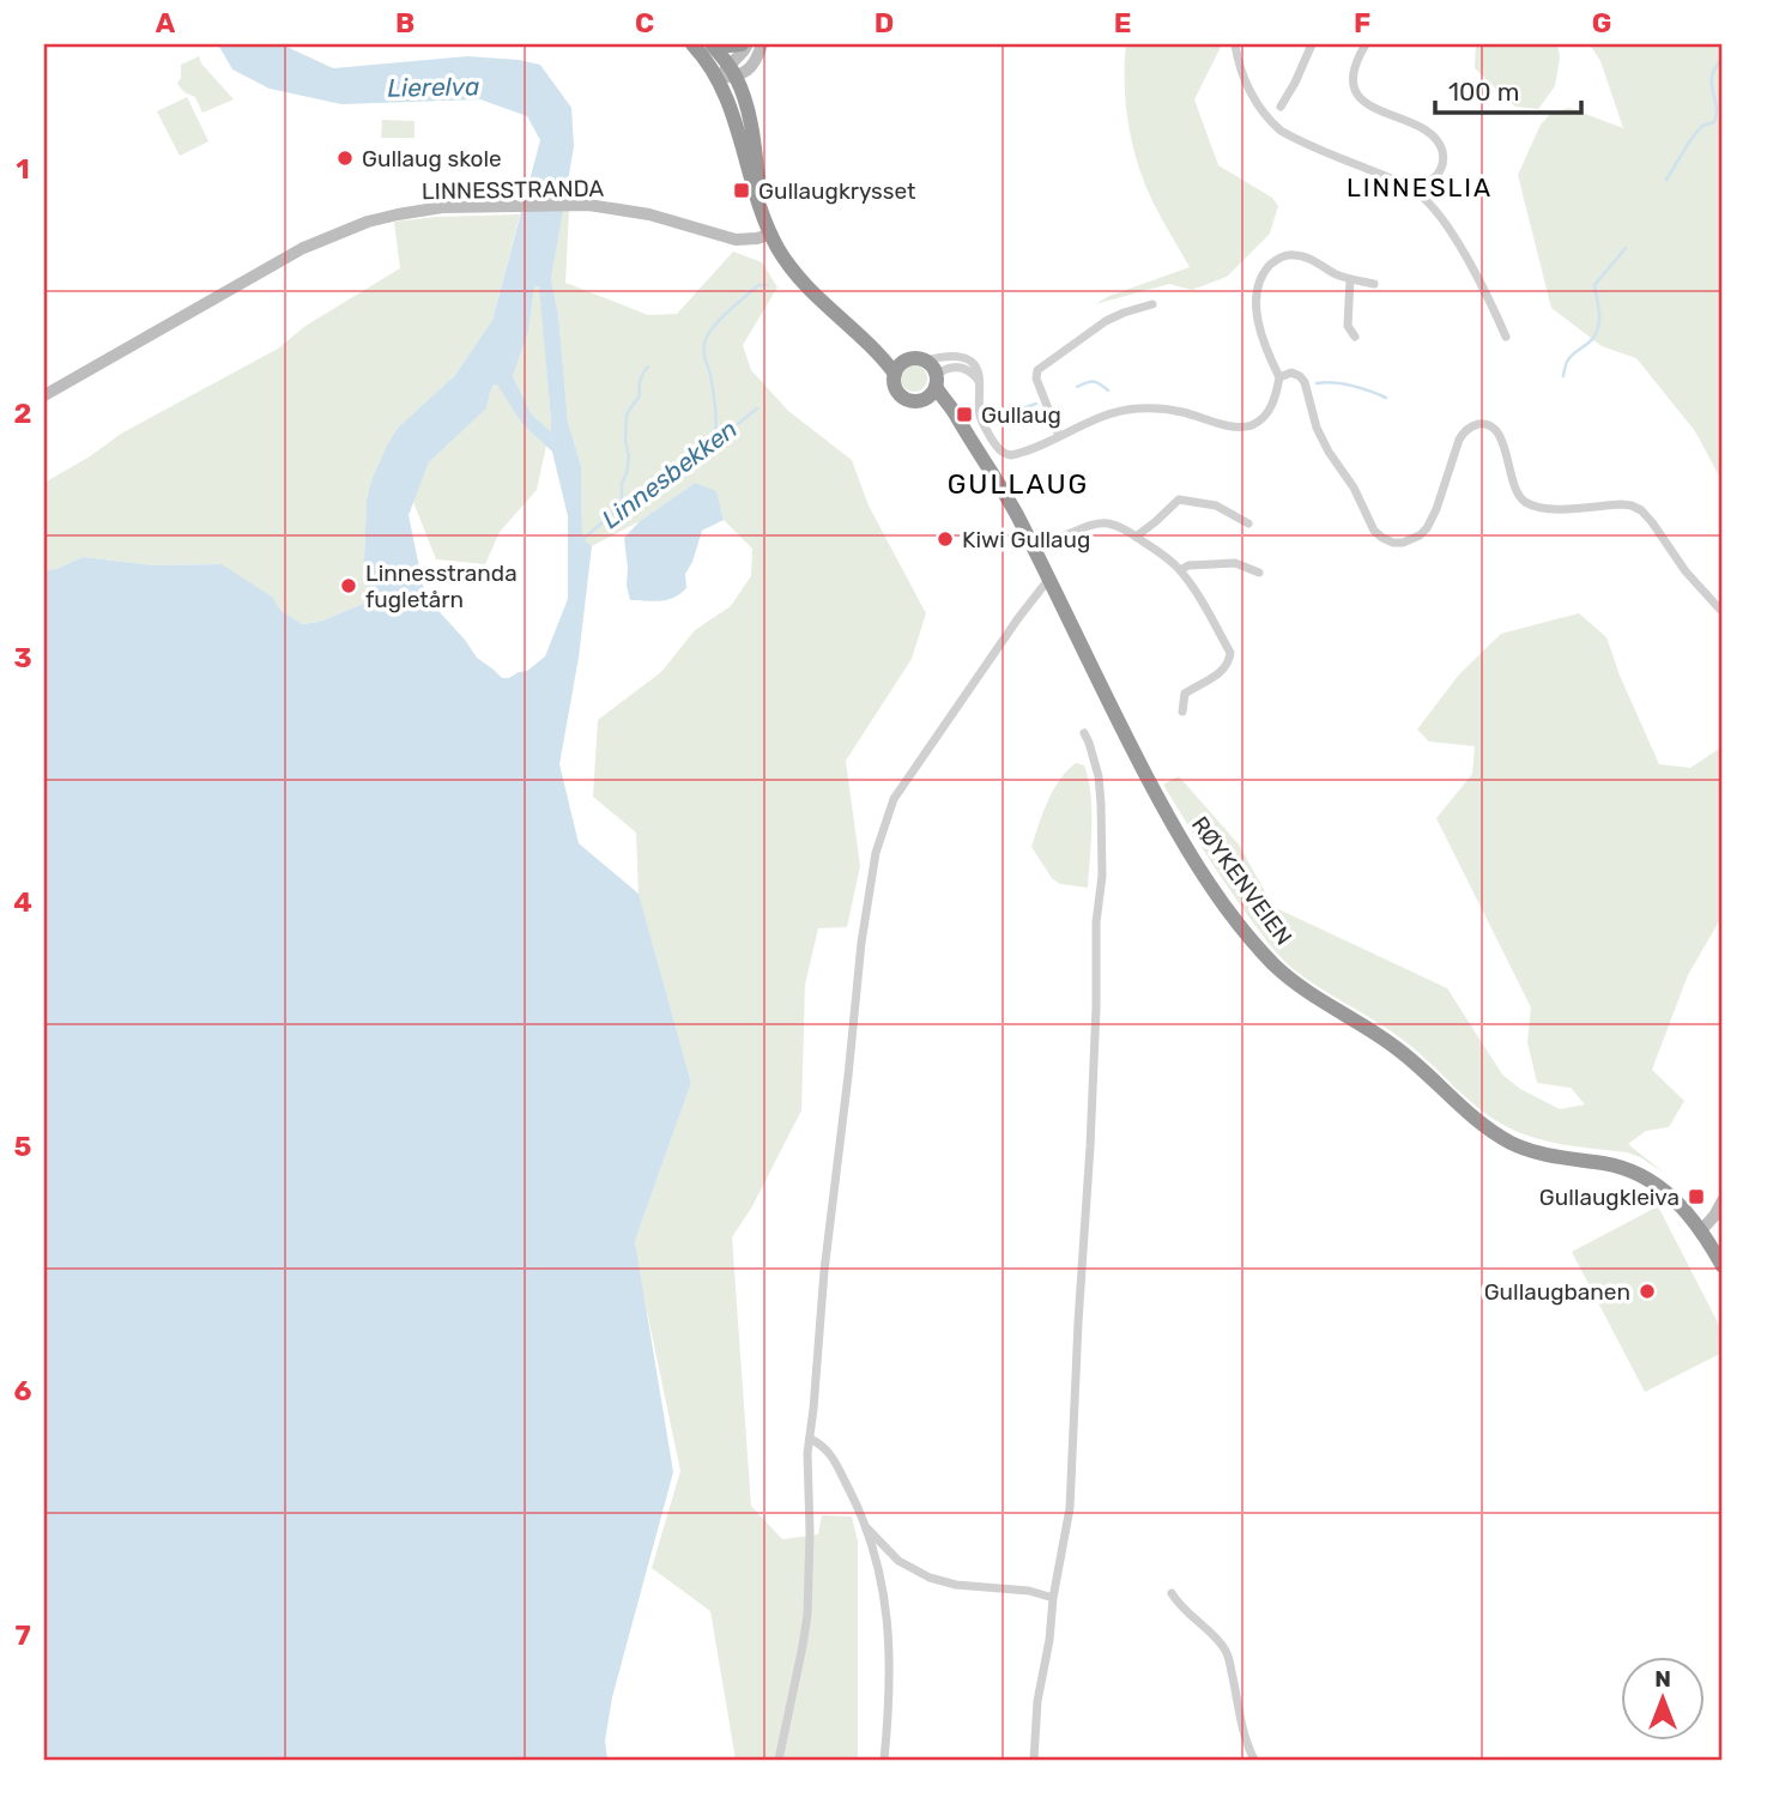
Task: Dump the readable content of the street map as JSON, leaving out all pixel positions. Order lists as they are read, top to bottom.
{
  "streets": {
    "highway": ["RØYKENVEIEN"],
    "street": ["LINNESSTRANDA"]
  },
  "districts": ["LINNESLIA", "GULLAUG"],
  "water": ["Lierelva", "Linnesbekken"],
  "places": {
    "other": [
      "Gullaug skole",
      "Kiwi Gullaug",
      "Linnesstranda fugletårn",
      "Gullaugbanen"
    ],
    "transit": ["Gullaugkrysset", "Gullaug", "Gullaugkleiva"]
  },
  "scale_bar": "100 m",
  "north": "top",
  "grid": {
    "columns": [
      "A",
      "B",
      "C",
      "D",
      "E",
      "F",
      "G"
    ],
    "rows": [
      "1",
      "2",
      "3",
      "4",
      "5",
      "6",
      "7"
    ]
  }
}
